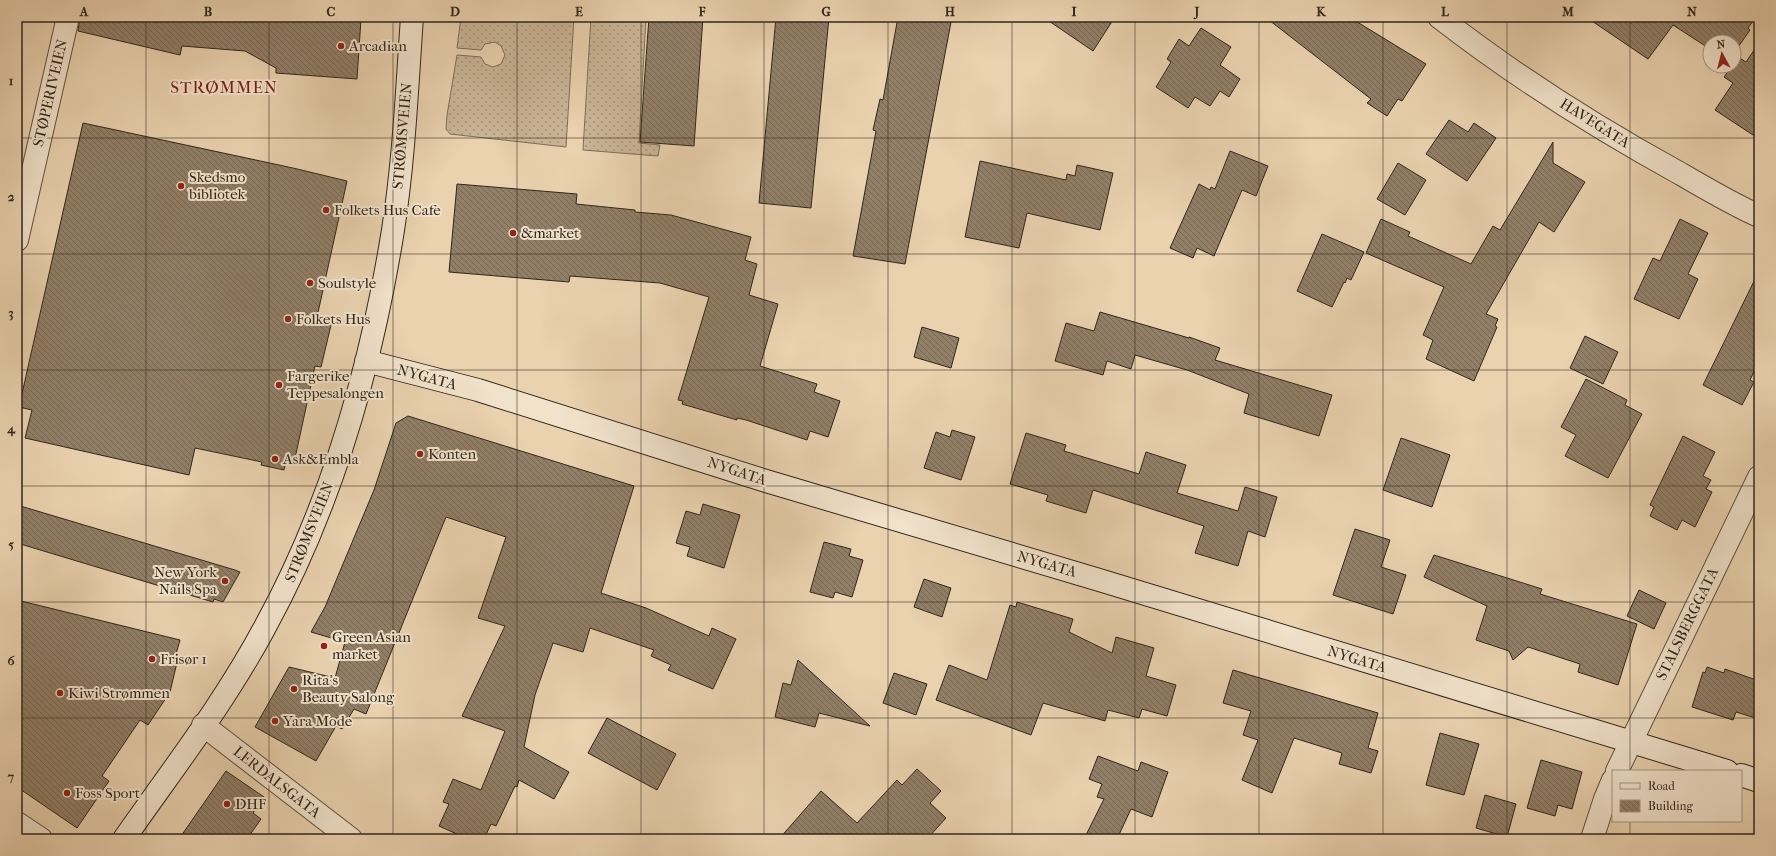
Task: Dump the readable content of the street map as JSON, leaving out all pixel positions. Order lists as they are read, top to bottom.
{
  "streets": {
    "main road": [
      "STØPERIVEIEN",
      "HAVEGATA",
      "STRØMSVEIEN",
      "NYGATA",
      "STALSBERGGATA",
      "LERDALSGATA"
    ]
  },
  "crossings": [
    ["STRØMSVEIEN", "NYGATA"],
    ["STRØMSVEIEN", "LERDALSGATA"],
    ["NYGATA", "STALSBERGGATA"]
  ],
  "districts": ["STRØMMEN"],
  "places": [
    "Arcadian",
    "Skedsmo bibliotek",
    "Folkets Hus Cafe",
    "&market",
    "Soulstyle",
    "Folkets Hus",
    "Fargerike Teppesalongen",
    "Konten",
    "Ask&Embla",
    "New York Nails Spa",
    "Green Asian market",
    "Frisør 1",
    "Rita's Beauty Salong",
    "Kiwi Strømmen",
    "Yara Mode",
    "Foss Sport",
    "DHF"
  ],
  "legend": ["Road", "Building"],
  "north": "top",
  "grid": {
    "columns": [
      "A",
      "B",
      "C",
      "D",
      "E",
      "F",
      "G",
      "H",
      "I",
      "J",
      "K",
      "L",
      "M",
      "N"
    ],
    "rows": [
      "1",
      "2",
      "3",
      "4",
      "5",
      "6",
      "7"
    ]
  }
}
